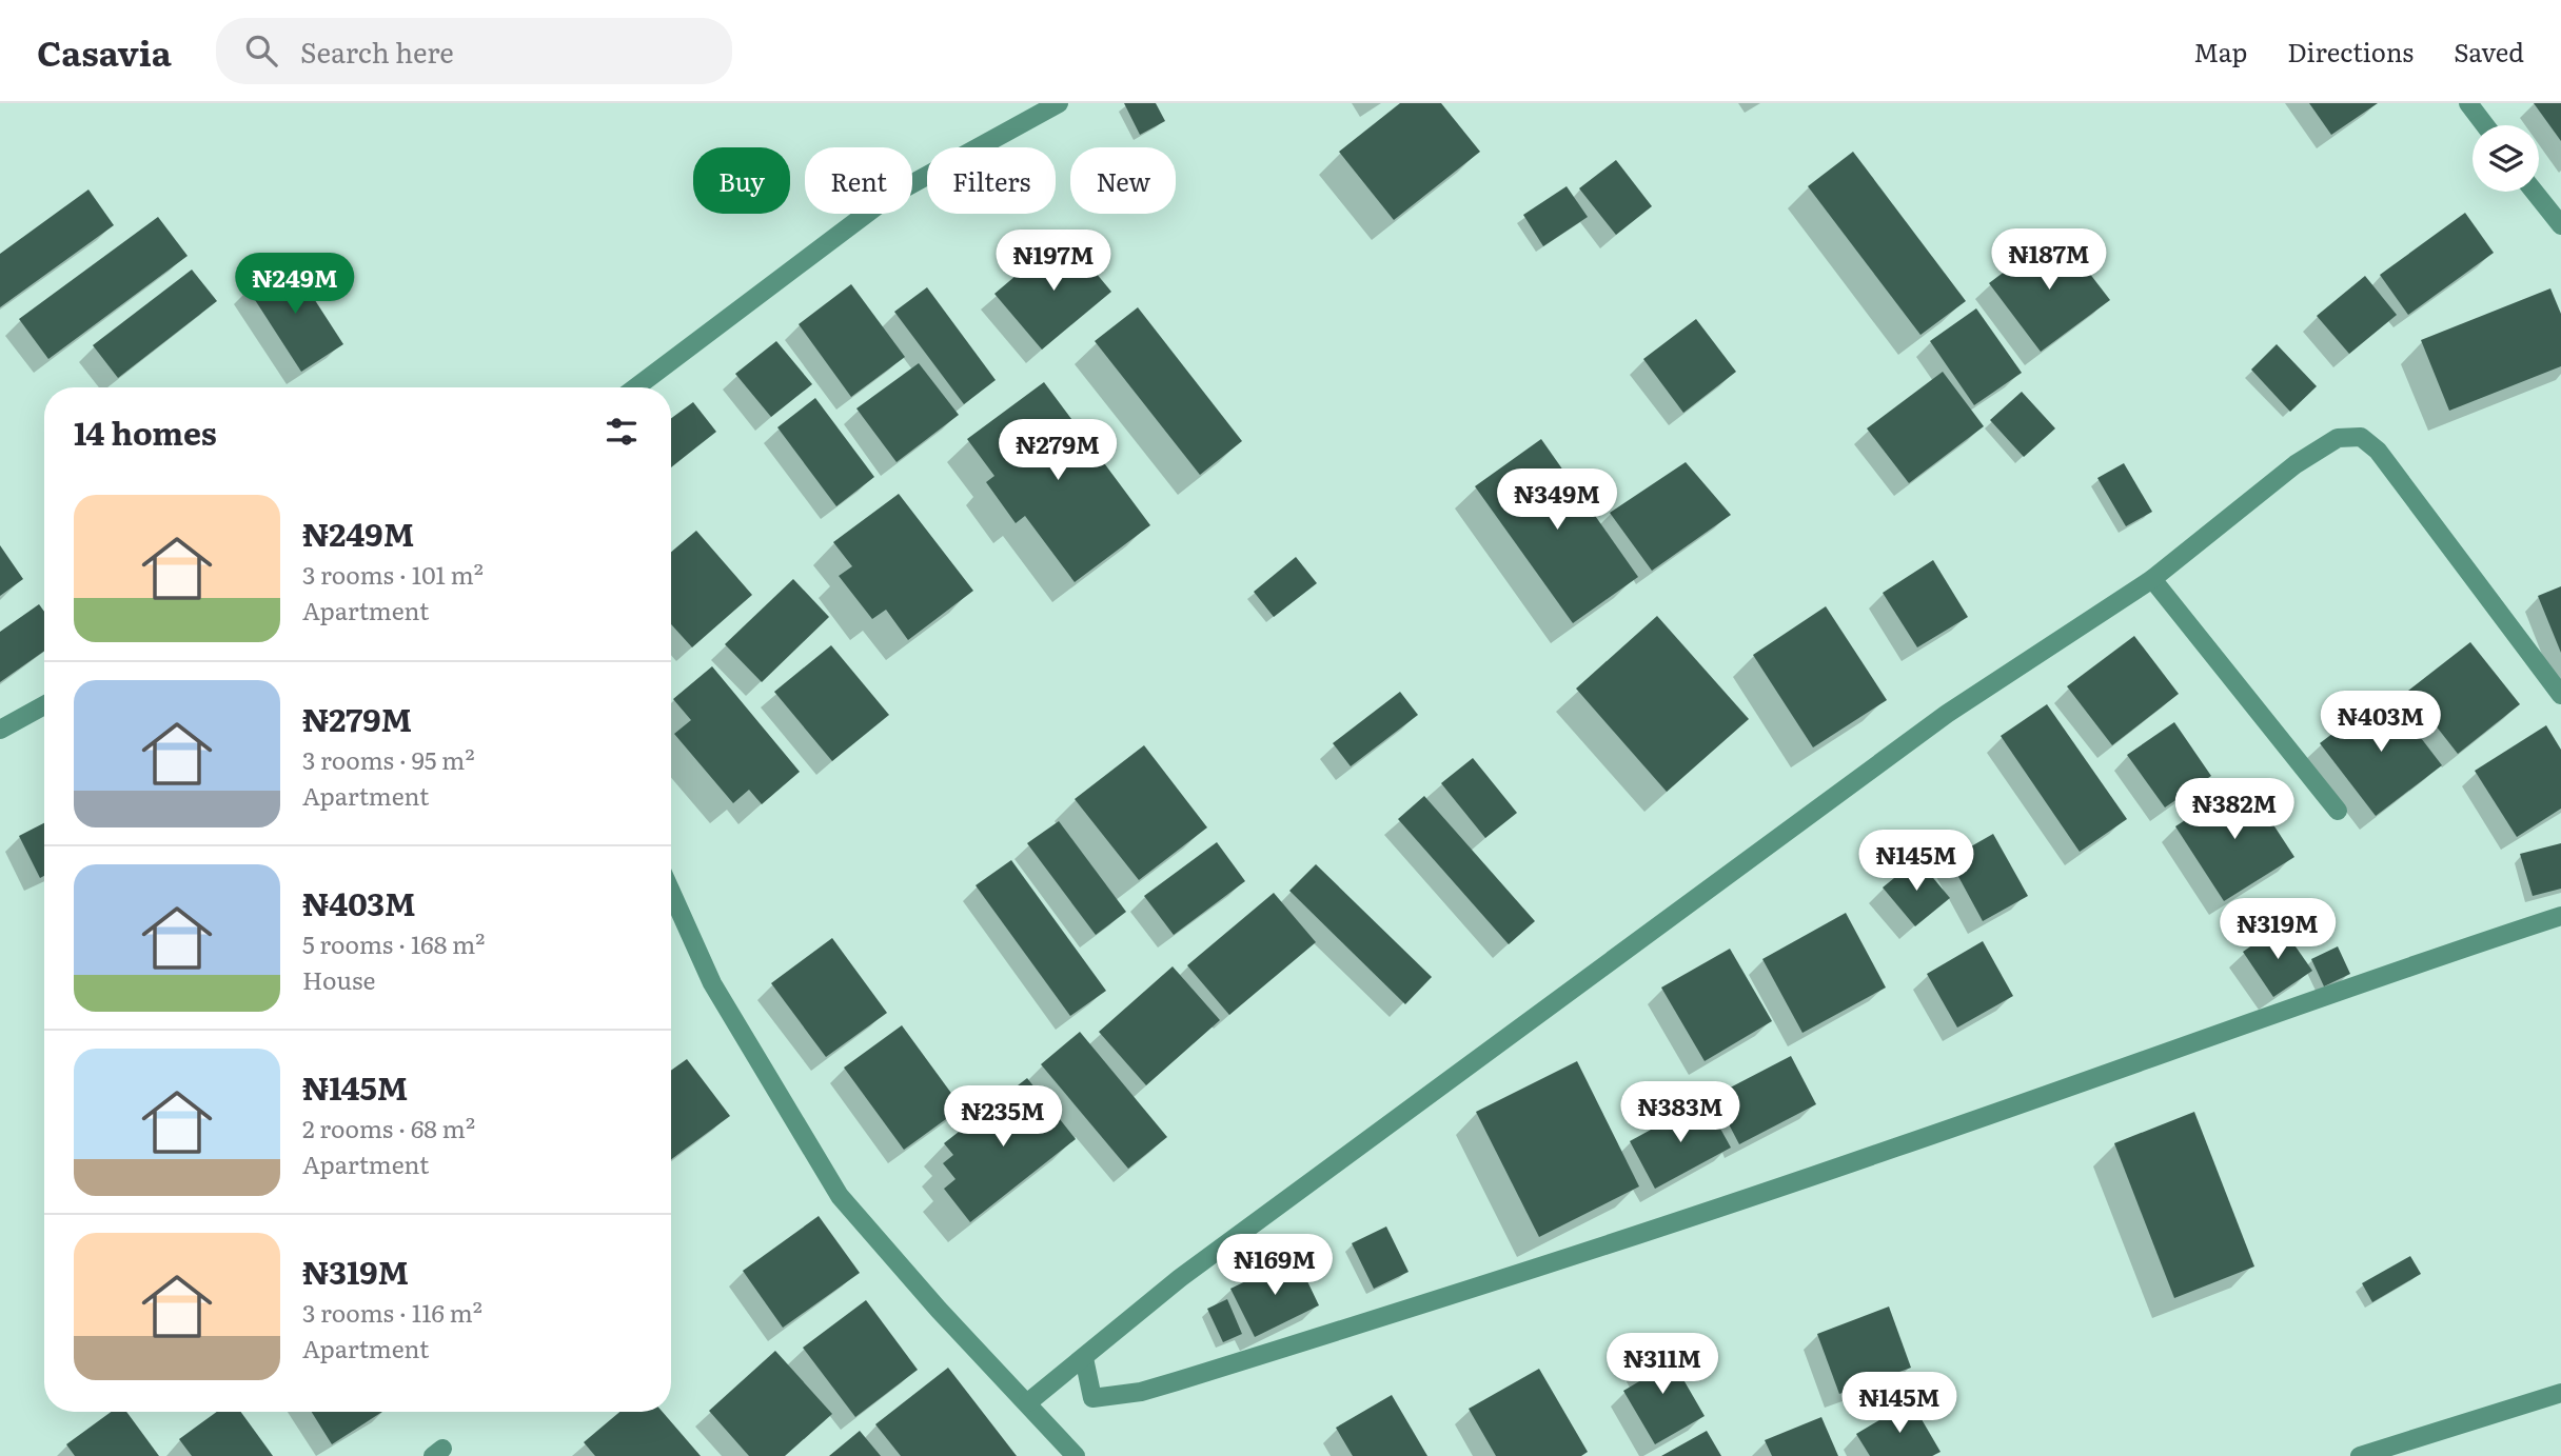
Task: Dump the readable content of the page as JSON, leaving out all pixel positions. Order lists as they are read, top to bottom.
{
  "page": {
    "header": "Casavia",
    "search": "Search here",
    "nav": ["Map", "Directions", "Saved"],
    "chip": [
      "Buy",
      "Rent",
      "Filters",
      "New"
    ],
    "price": [
      "₦187M",
      "₦197M",
      "₦249M",
      "₦279M",
      "₦349M",
      "₦403M",
      "₦382M",
      "₦145M",
      "₦319M",
      "₦383M",
      "₦235M",
      "₦169M",
      "₦311M",
      "₦145M"
    ],
    "heading": "14 homes",
    "list": [
      {
        "name": "₦249M",
        "note": "3 rooms · 101 m² · Apartment"
      },
      {
        "name": "₦279M",
        "note": "3 rooms · 95 m² · Apartment"
      },
      {
        "name": "₦403M",
        "note": "5 rooms · 168 m² · House"
      },
      {
        "name": "₦145M",
        "note": "2 rooms · 68 m² · Apartment"
      },
      {
        "name": "₦319M",
        "note": "3 rooms · 116 m² · Apartment"
      }
    ]
  }
}
